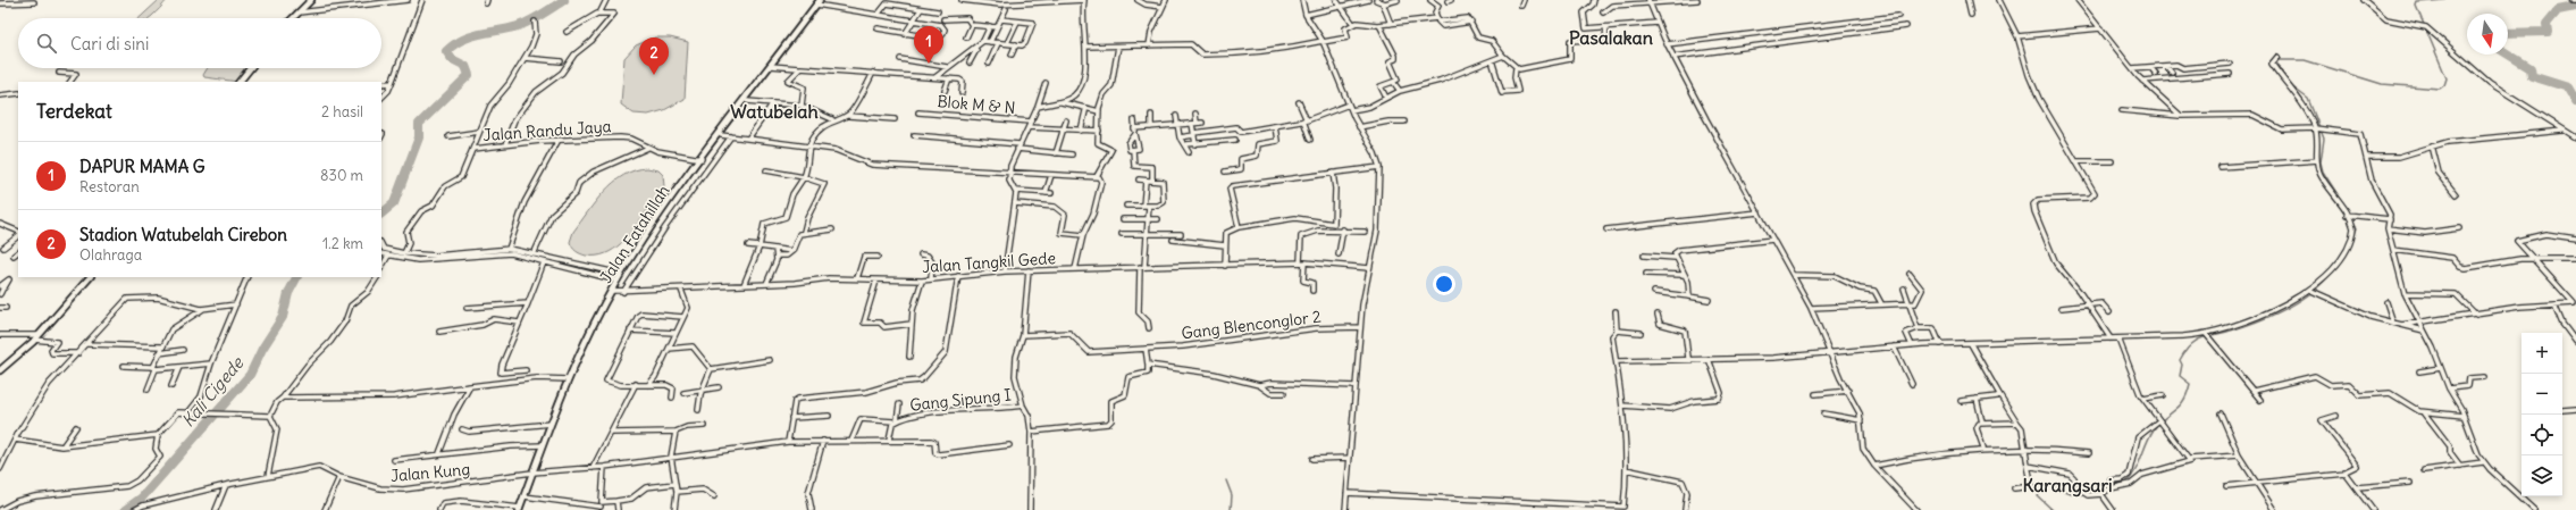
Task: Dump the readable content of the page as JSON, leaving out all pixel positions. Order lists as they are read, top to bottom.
{
  "streets": {
    "street": [
      "Blok M & N",
      "Jalan Randu Jaya",
      "Jalan Fatahillah",
      "Jalan Tangkil Gede",
      "Gang Blenconglor 2",
      "Gang Sipung I",
      "Jalan Kung"
    ]
  },
  "crossings": [
    ["Jalan Randu Jaya", "Jalan Fatahillah"],
    ["Jalan Fatahillah", "Jalan Tangkil Gede"],
    ["Jalan Fatahillah", "Jalan Kung"],
    ["Gang Sipung I", "Jalan Kung"]
  ],
  "districts": ["Pasalakan", "Watubelah", "Karangsari"],
  "water": ["Kali Cigede"],
  "north": "bottom",
  "page": {
    "search": "Cari di sini",
    "pins": ["1", "2"],
    "heading": ["Terdekat", "2 hasil"],
    "list": [
      {
        "mark": "1",
        "name": "DAPUR MAMA G",
        "note": "Restoran",
        "value": "830 m"
      },
      {
        "mark": "2",
        "name": "Stadion Watubelah Cirebon",
        "note": "Olahraga",
        "value": "1.2 km"
      }
    ],
    "map_buttons": ["+", "−"]
  }
}
